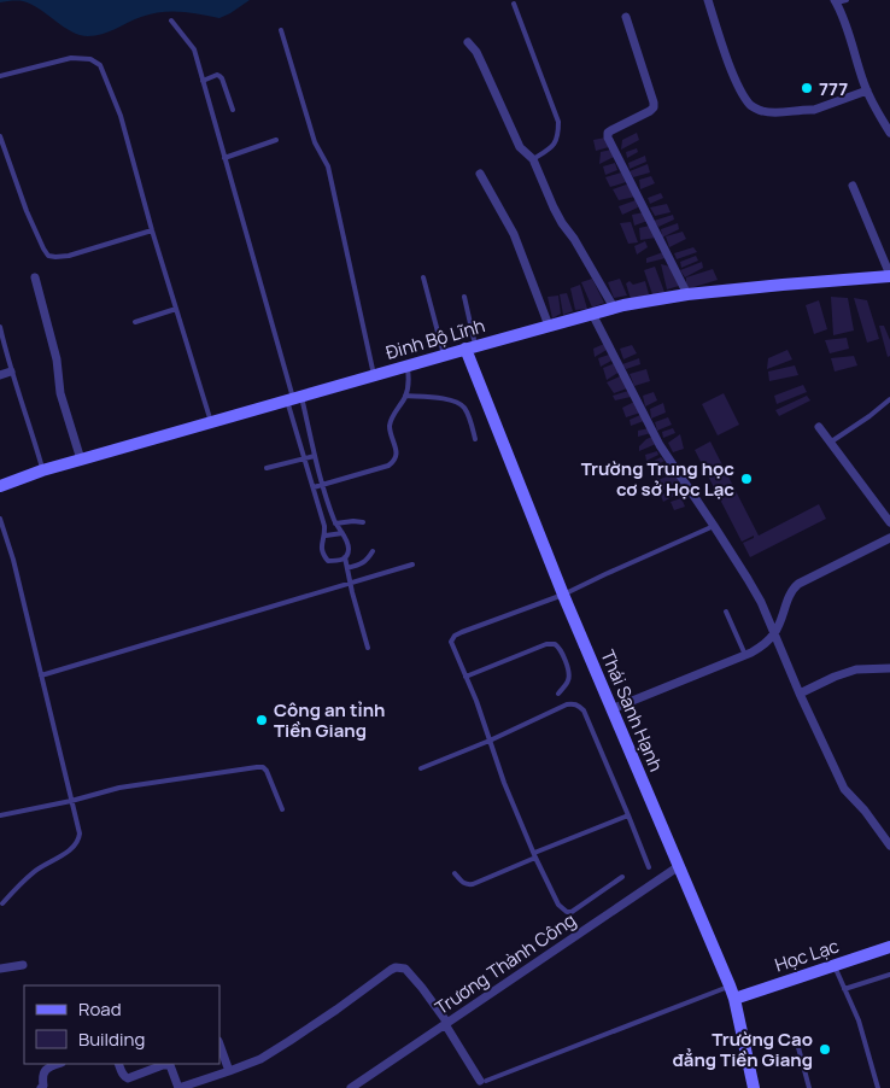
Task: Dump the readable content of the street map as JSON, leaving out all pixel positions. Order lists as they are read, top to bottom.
{
  "streets": {
    "street": [
      "Đinh Bộ Lĩnh",
      "Thái Sanh Hạnh",
      "Học Lạc",
      "Trương Thành Công"
    ]
  },
  "crossings": [
    ["Đinh Bộ Lĩnh", "Thái Sanh Hạnh"],
    ["Thái Sanh Hạnh", "Học Lạc"],
    ["Thái Sanh Hạnh", "Trương Thành Công"]
  ],
  "places": [
    "777",
    "Trường Trung học cơ sở Học Lạc",
    "Công an tỉnh Tiền Giang",
    "Trường Cao đẳng Tiền Giang"
  ],
  "legend": ["Road", "Building"]
}
